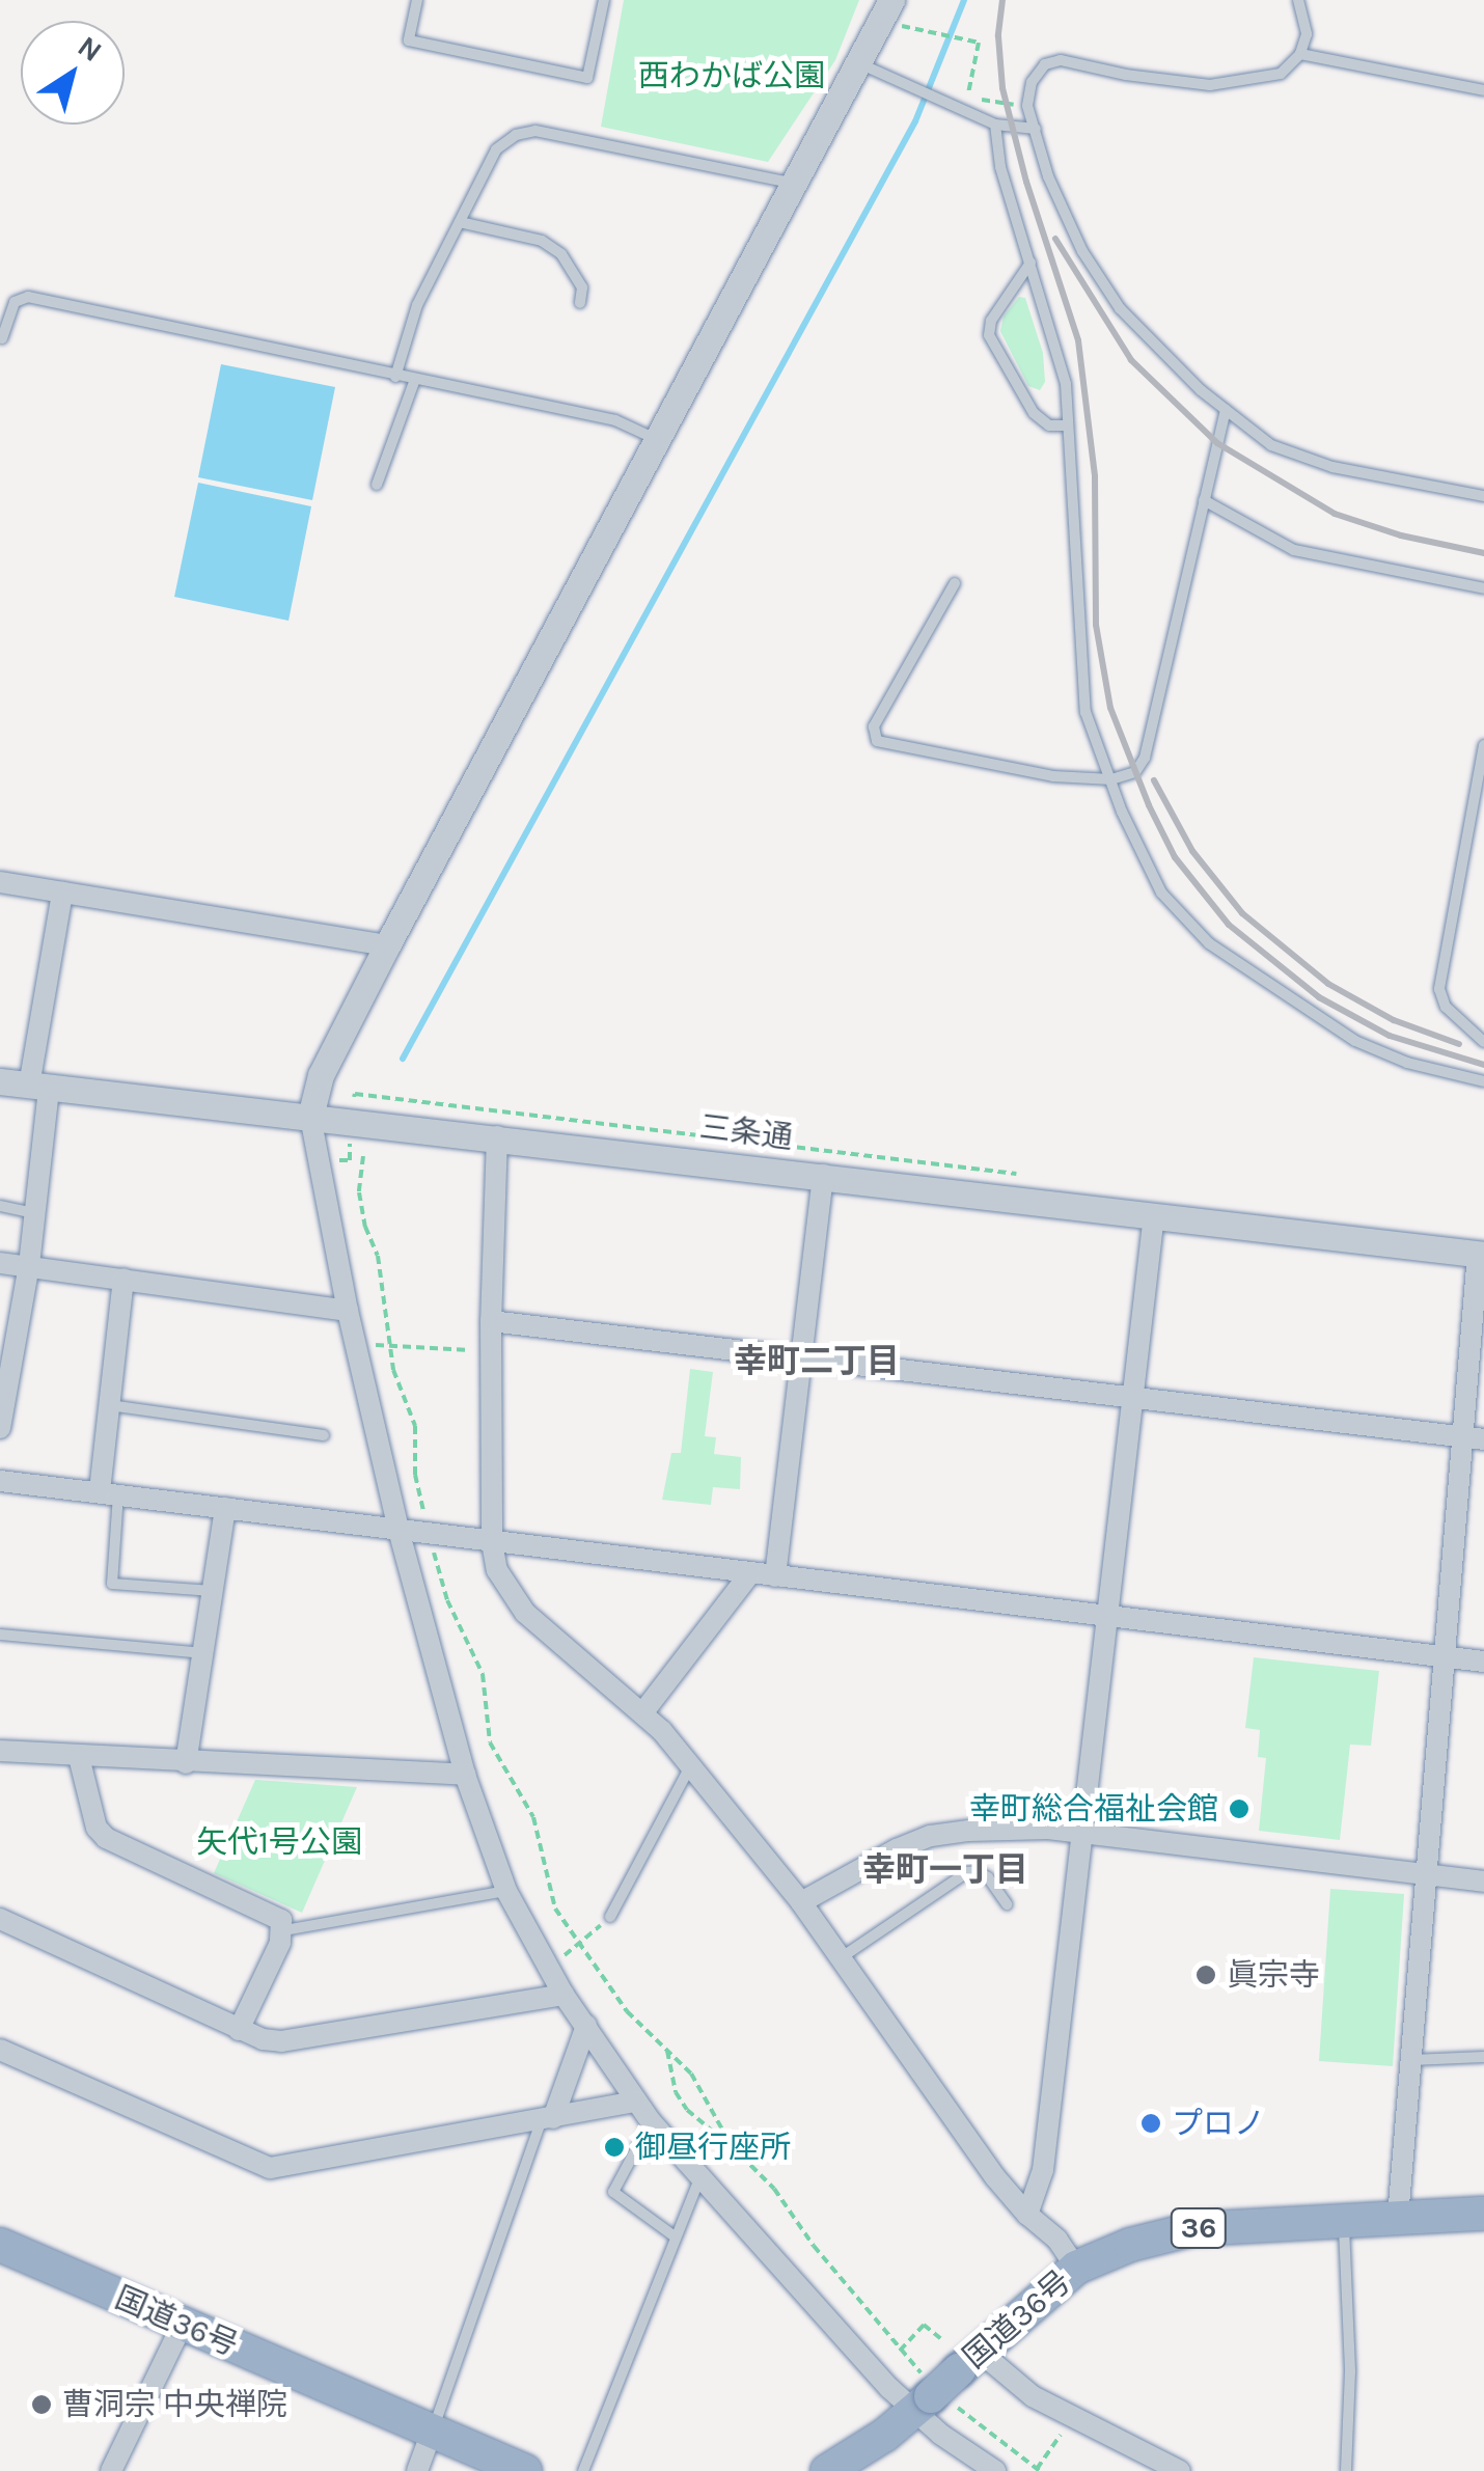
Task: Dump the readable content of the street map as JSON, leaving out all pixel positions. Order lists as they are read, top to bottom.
{
  "streets": {
    "highway": ["36", "国道36号"],
    "street": ["三条通"]
  },
  "districts": ["幸町二丁目", "幸町一丁目"],
  "parks": ["西わかば公園", "矢代1号公園"],
  "places": [
    "幸町総合福祉会館",
    "眞宗寺",
    "プロノ",
    "御昼行座所",
    "曹洞宗 中央禅院"
  ],
  "north": "top right"
}
